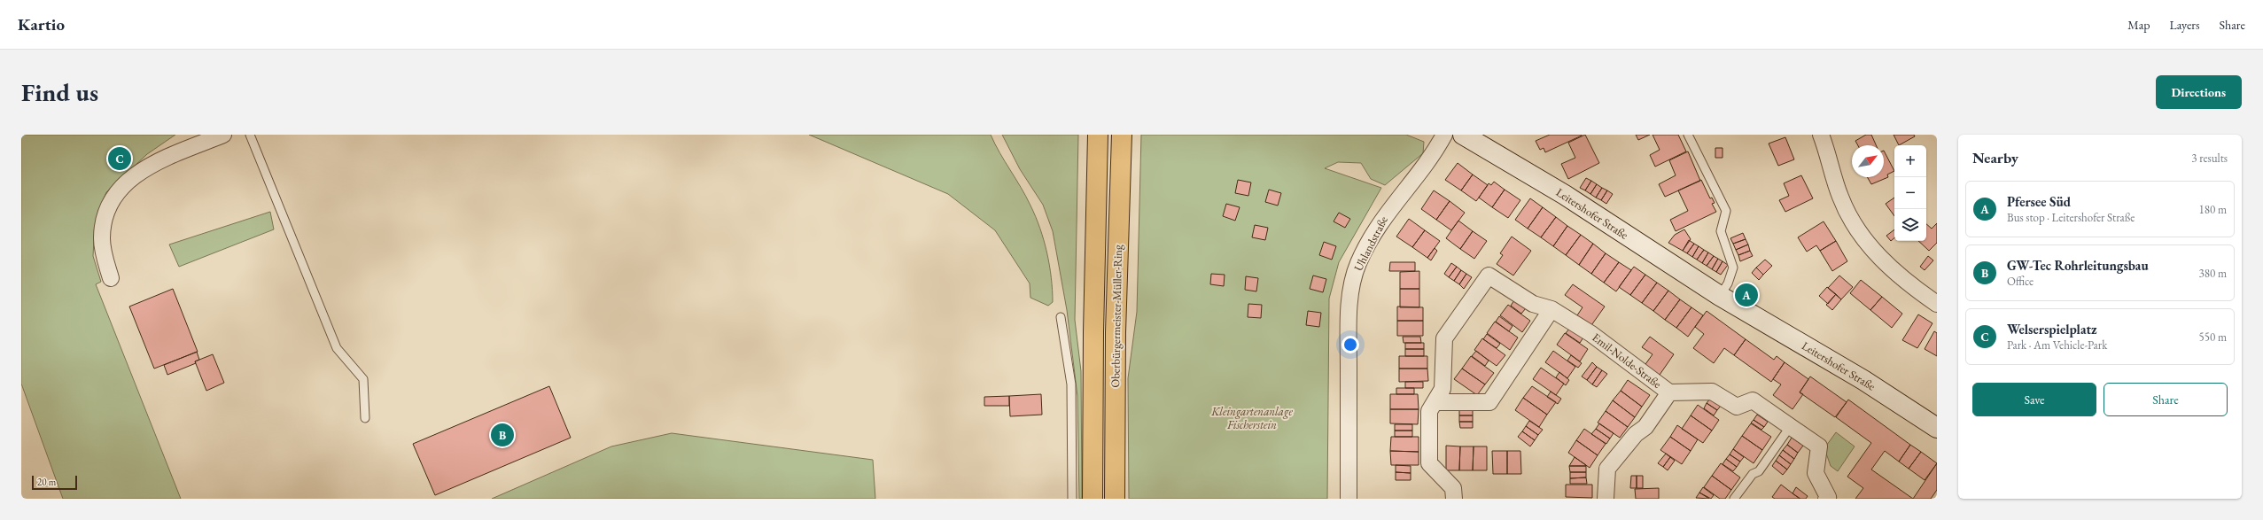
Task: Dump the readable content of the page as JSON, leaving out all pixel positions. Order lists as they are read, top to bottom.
{
  "streets": {
    "highway": ["Oberbürgermeister-Müller-Ring"],
    "street": ["Leitershofer Straße", "Uhlandstraße", "Emil-Nolde-Straße"]
  },
  "parks": ["Kleingartenanlage Fischerstein"],
  "scale_bar": "20 m",
  "north": "top right",
  "page": {
    "header": "Kartio",
    "nav": ["Map", "Layers", "Share"],
    "buttons": [
      "Directions",
      ["Save", "Share"]
    ],
    "title": "Find us",
    "heading": ["Nearby", "3 results"],
    "map_buttons": ["+", "−"],
    "pins": ["C", "A", "B"],
    "list": [
      {
        "mark": "A",
        "name": "Pfersee Süd",
        "note": "Bus stop · Leitershofer Straße",
        "value": "180 m"
      },
      {
        "mark": "B",
        "name": "GW-Tec Rohrleitungsbau",
        "note": "Office",
        "value": "380 m"
      },
      {
        "mark": "C",
        "name": "Welserspielplatz",
        "note": "Park · Am Vehicle-Park",
        "value": "550 m"
      }
    ],
    "scale": "20 m"
  }
}
